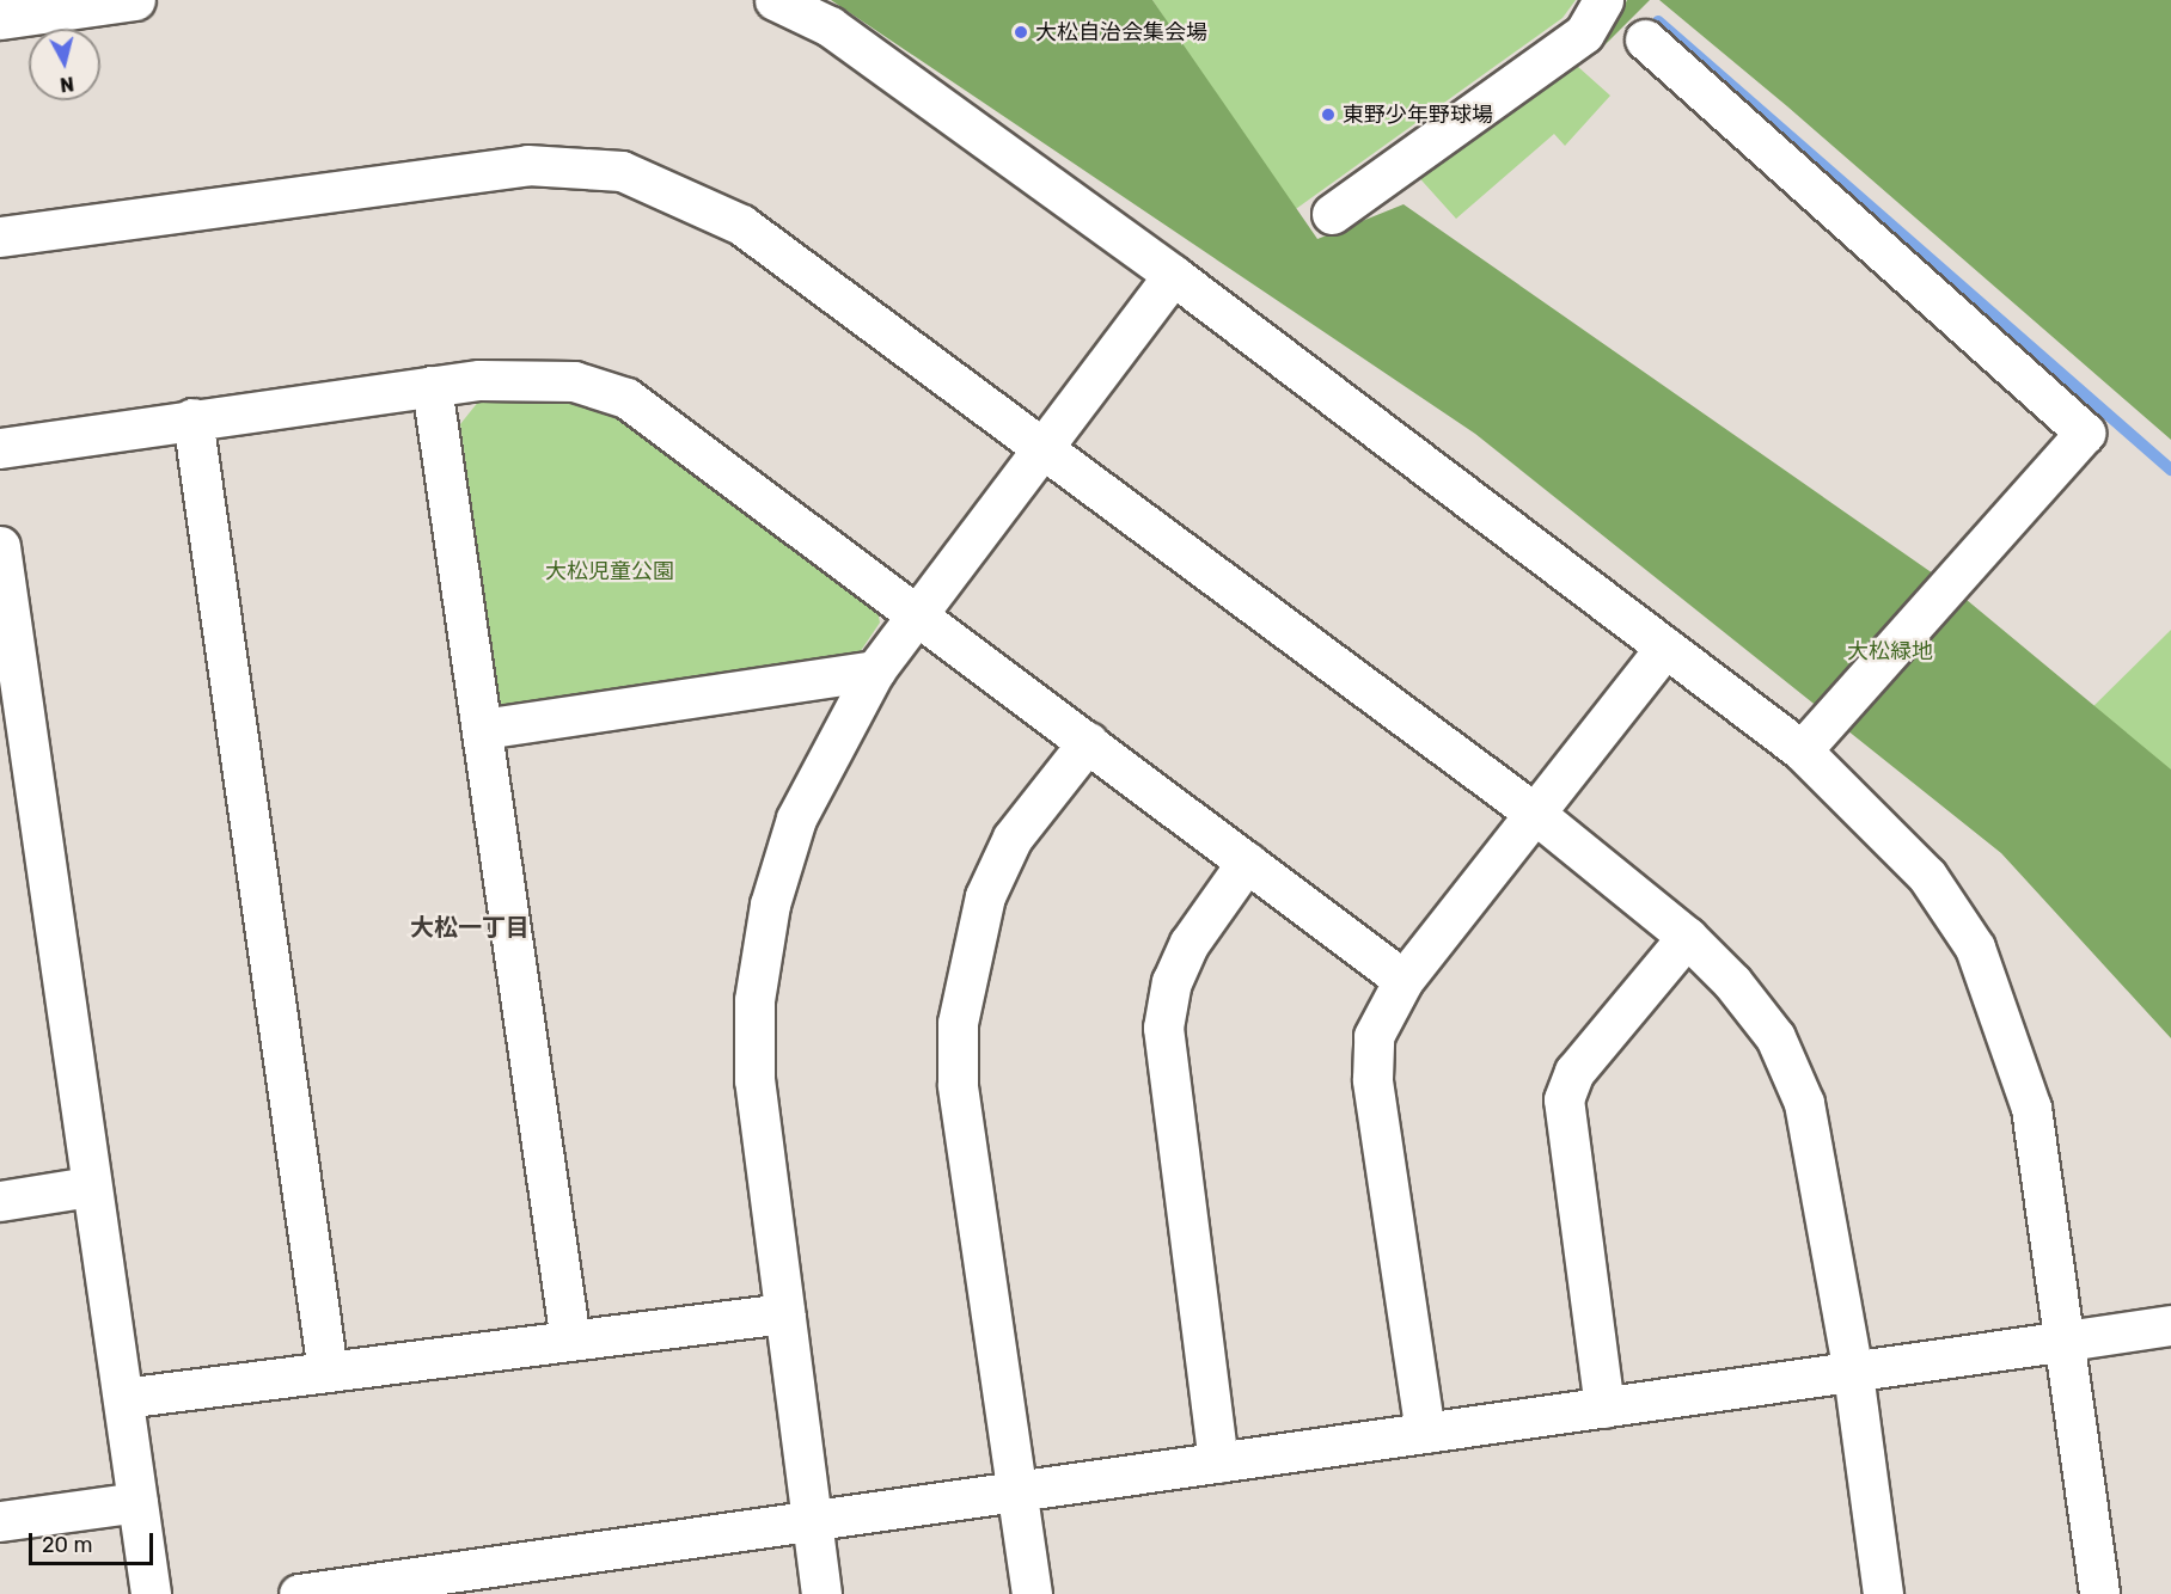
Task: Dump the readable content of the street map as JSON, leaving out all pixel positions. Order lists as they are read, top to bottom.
{
  "districts": ["大松一丁目"],
  "parks": ["大松児童公園", "大松緑地"],
  "places": ["大松自治会集会場", "東野少年野球場"],
  "scale_bar": "20 m",
  "north": "bottom"
}
